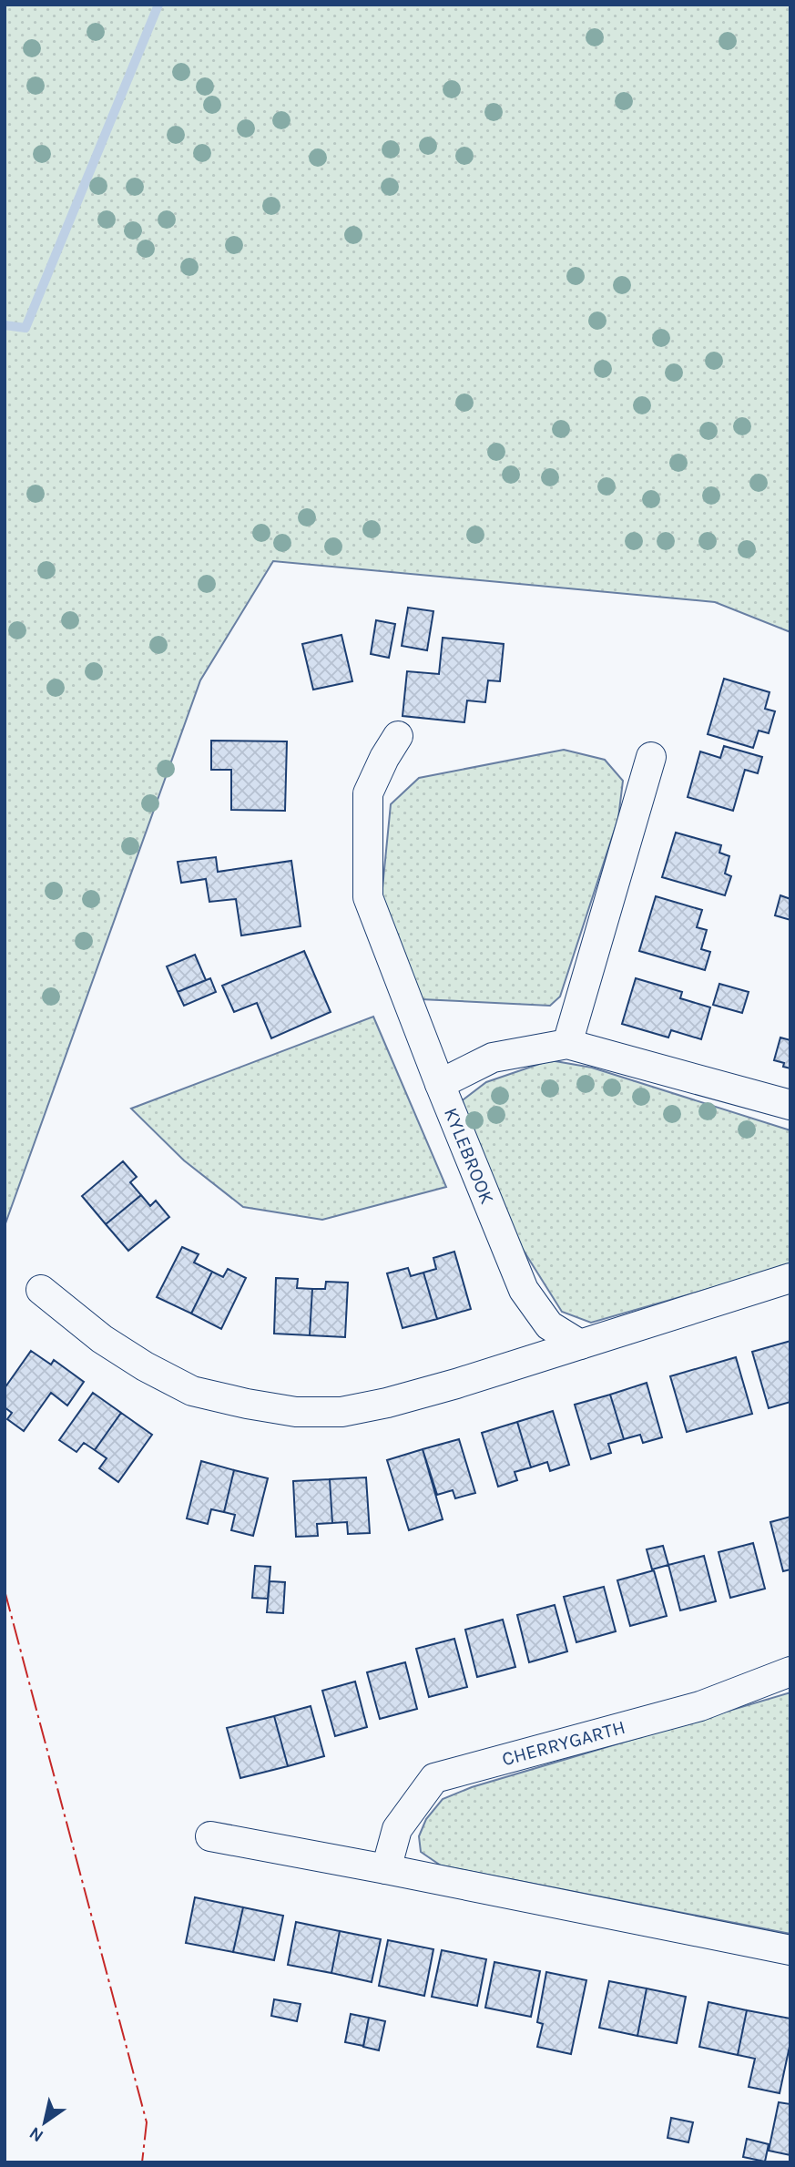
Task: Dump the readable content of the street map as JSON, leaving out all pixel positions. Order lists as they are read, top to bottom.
{
  "streets": {
    "street": ["KYLEBROOK", "CHERRYGARTH"]
  },
  "north": "bottom left"
}
